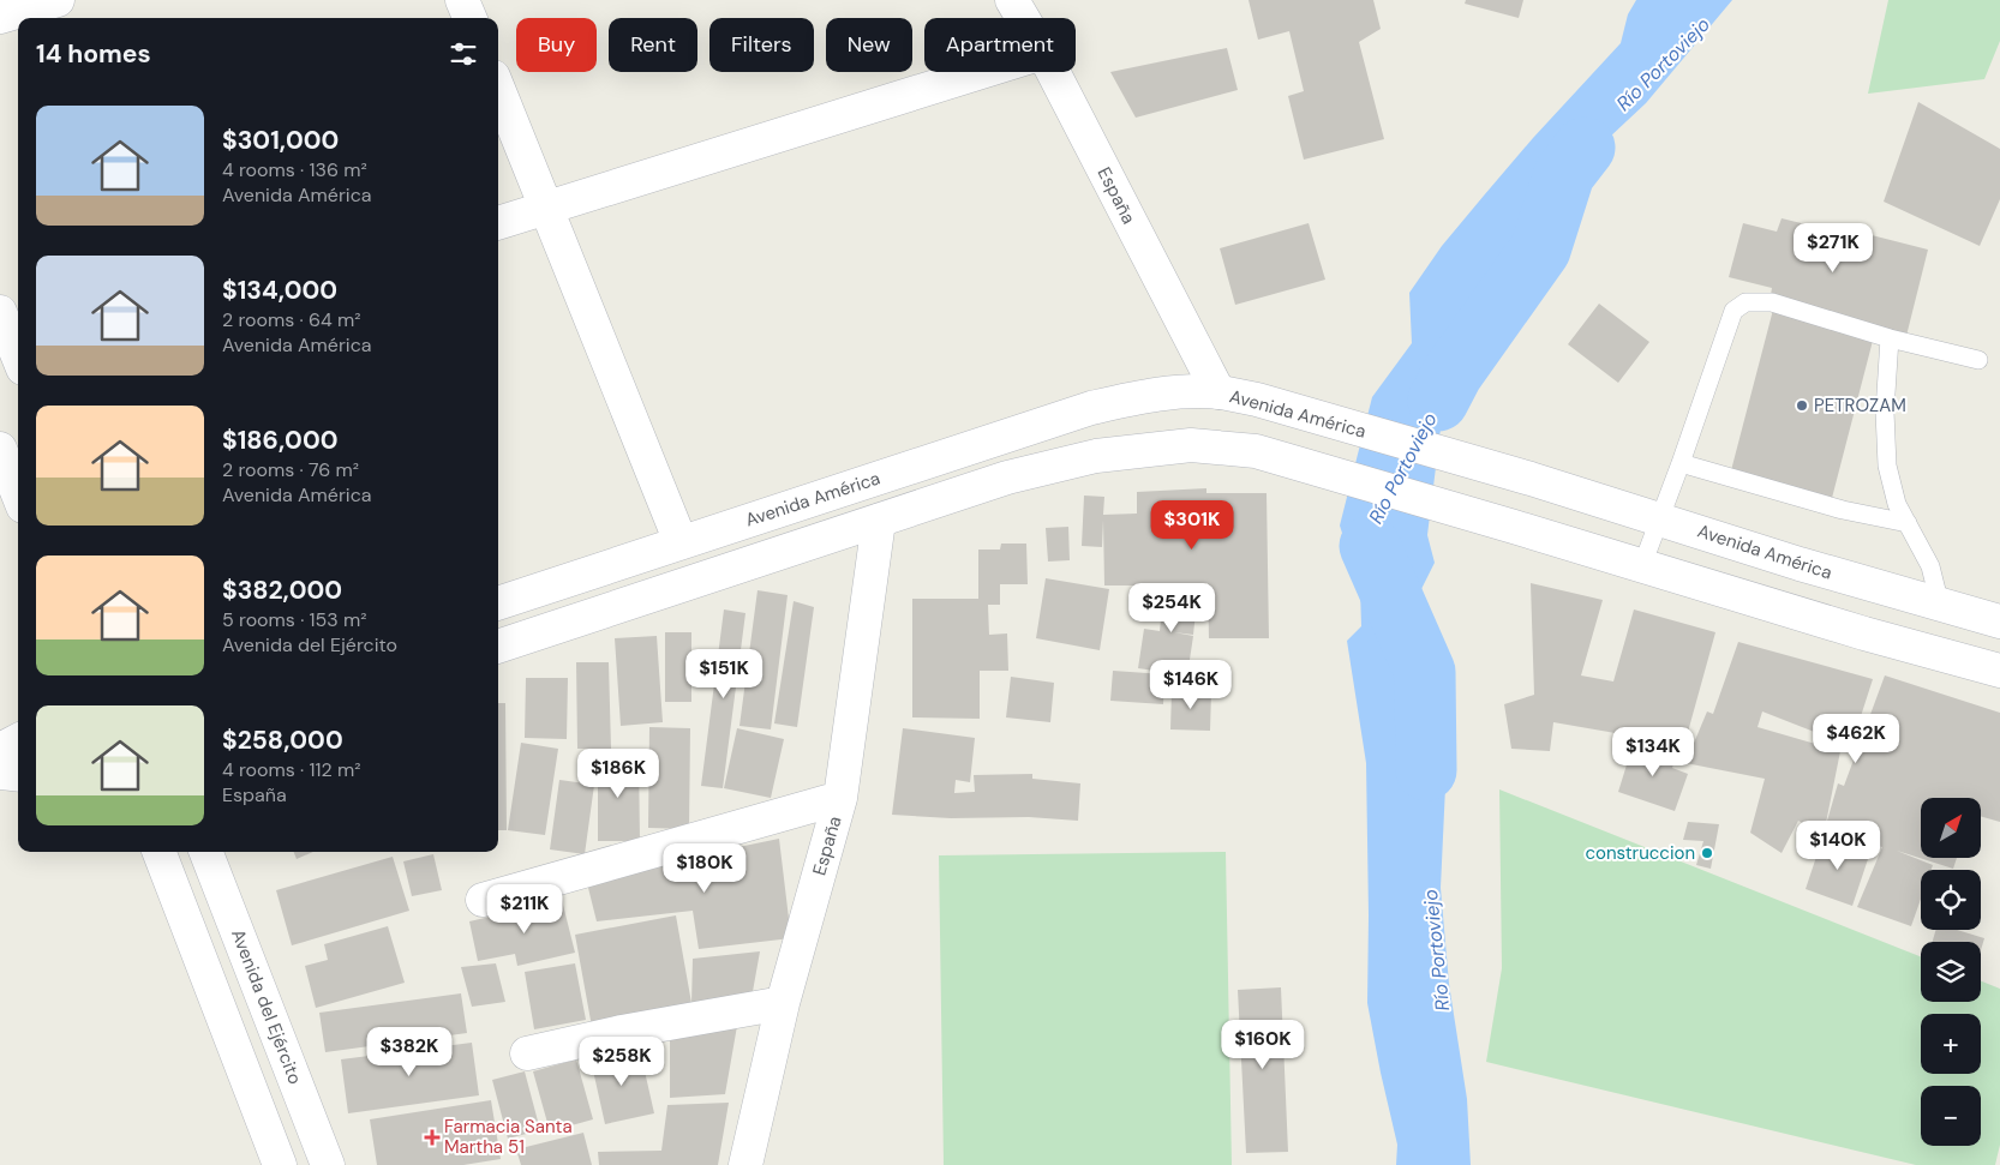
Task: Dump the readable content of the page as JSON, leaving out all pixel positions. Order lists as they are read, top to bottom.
{
  "streets": {
    "street": ["España", "Avenida América", "Avenida del Ejército"]
  },
  "crossings": [
    ["España", "Avenida América"]
  ],
  "water": ["Río Portoviejo"],
  "places": {
    "other": ["PETROZAM", "construccion"],
    "health": ["Farmacia Santa Martha 51"]
  },
  "north": "top right",
  "page": {
    "chip": [
      "Buy",
      "Rent",
      "Filters",
      "New",
      "Apartment"
    ],
    "heading": "14 homes",
    "list": [
      {
        "name": "$301,000",
        "note": "4 rooms · 136 m² · Avenida América"
      },
      {
        "name": "$134,000",
        "note": "2 rooms · 64 m² · Avenida América"
      },
      {
        "name": "$186,000",
        "note": "2 rooms · 76 m² · Avenida América"
      },
      {
        "name": "$382,000",
        "note": "5 rooms · 153 m² · Avenida del Ejército"
      },
      {
        "name": "$258,000",
        "note": "4 rooms · 112 m² · España"
      }
    ],
    "price": [
      "$271K",
      "$301K",
      "$254K",
      "$151K",
      "$146K",
      "$462K",
      "$134K",
      "$186K",
      "$140K",
      "$180K",
      "$211K",
      "$160K",
      "$382K",
      "$258K"
    ],
    "map_buttons": ["+", "−"]
  }
}
